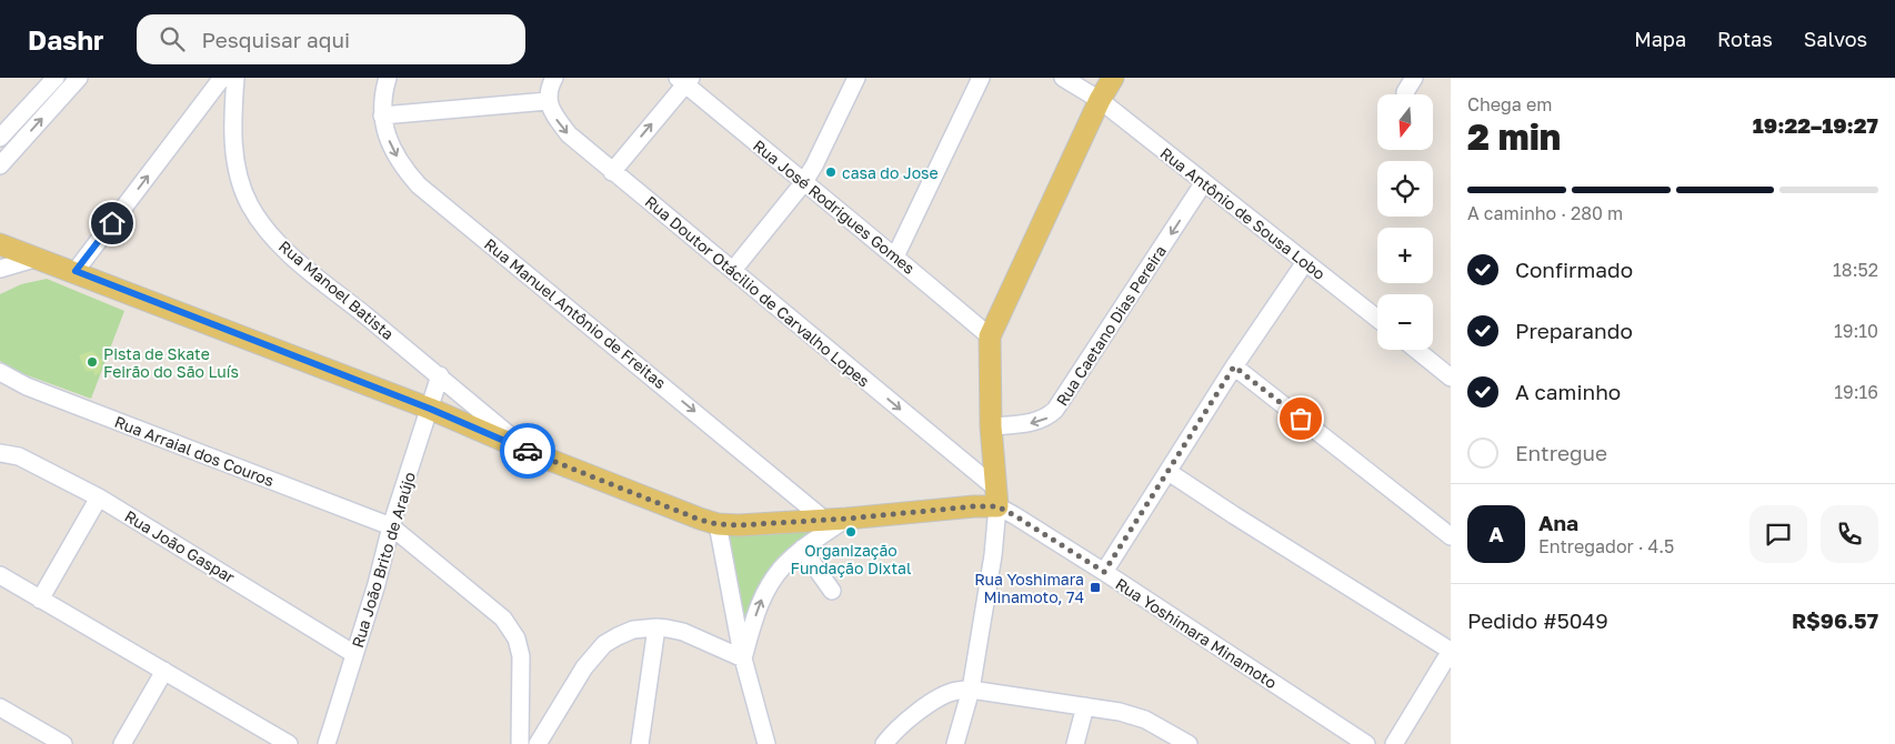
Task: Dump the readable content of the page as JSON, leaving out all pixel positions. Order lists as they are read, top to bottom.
{
  "streets": {
    "street": [
      "Rua José Rodrigues Gomes",
      "Rua Antônio de Sousa Lobo",
      "Rua Manoel Batista",
      "Rua Doutor Otácilio de Carvalho Lopes",
      "Rua Manuel Antônio de Freitas",
      "Rua Caetano Dias Pereira",
      "Rua Arraial dos Couros",
      "Rua João Gaspar",
      "Rua João Brito de Araújo",
      "Rua Yoshimara Minamoto"
    ]
  },
  "crossings": [
    ["Rua Antônio de Sousa Lobo", "Rua Caetano Dias Pereira"],
    ["Rua Manoel Batista", "Rua João Brito de Araújo"],
    ["Rua Doutor Otácilio de Carvalho Lopes", "Rua Yoshimara Minamoto"],
    ["Rua Arraial dos Couros", "Rua João Brito de Araújo"],
    ["Rua João Gaspar", "Rua João Brito de Araújo"]
  ],
  "one_way": ["Rua Doutor Otácilio de Carvalho Lopes", "Rua Manuel Antônio de Freitas"],
  "places": {
    "other": ["casa do Jose", "Pista de Skate Feirão do São Luís", "Organização Fundação Dixtal"],
    "transit": ["Rua Yoshimara Minamoto, 74"]
  },
  "north": "bottom",
  "page": {
    "header": "Dashr",
    "search": "Pesquisar aqui",
    "nav": ["Mapa", "Rotas", "Salvos"],
    "heading": ["2 min", "Chega em", "19:22–19:27"],
    "panel": [
      "Ana",
      "Entregador · 4.5",
      "Pedido #5049",
      "R$96.57"
    ],
    "map_buttons": ["+", "−"],
    "bar": "A caminho · 280 m",
    "list": [
      ["Confirmado", "18:52"],
      ["Preparando", "19:10"],
      ["A caminho", "19:16"],
      "Entregue"
    ],
    "round": "A"
  }
}
